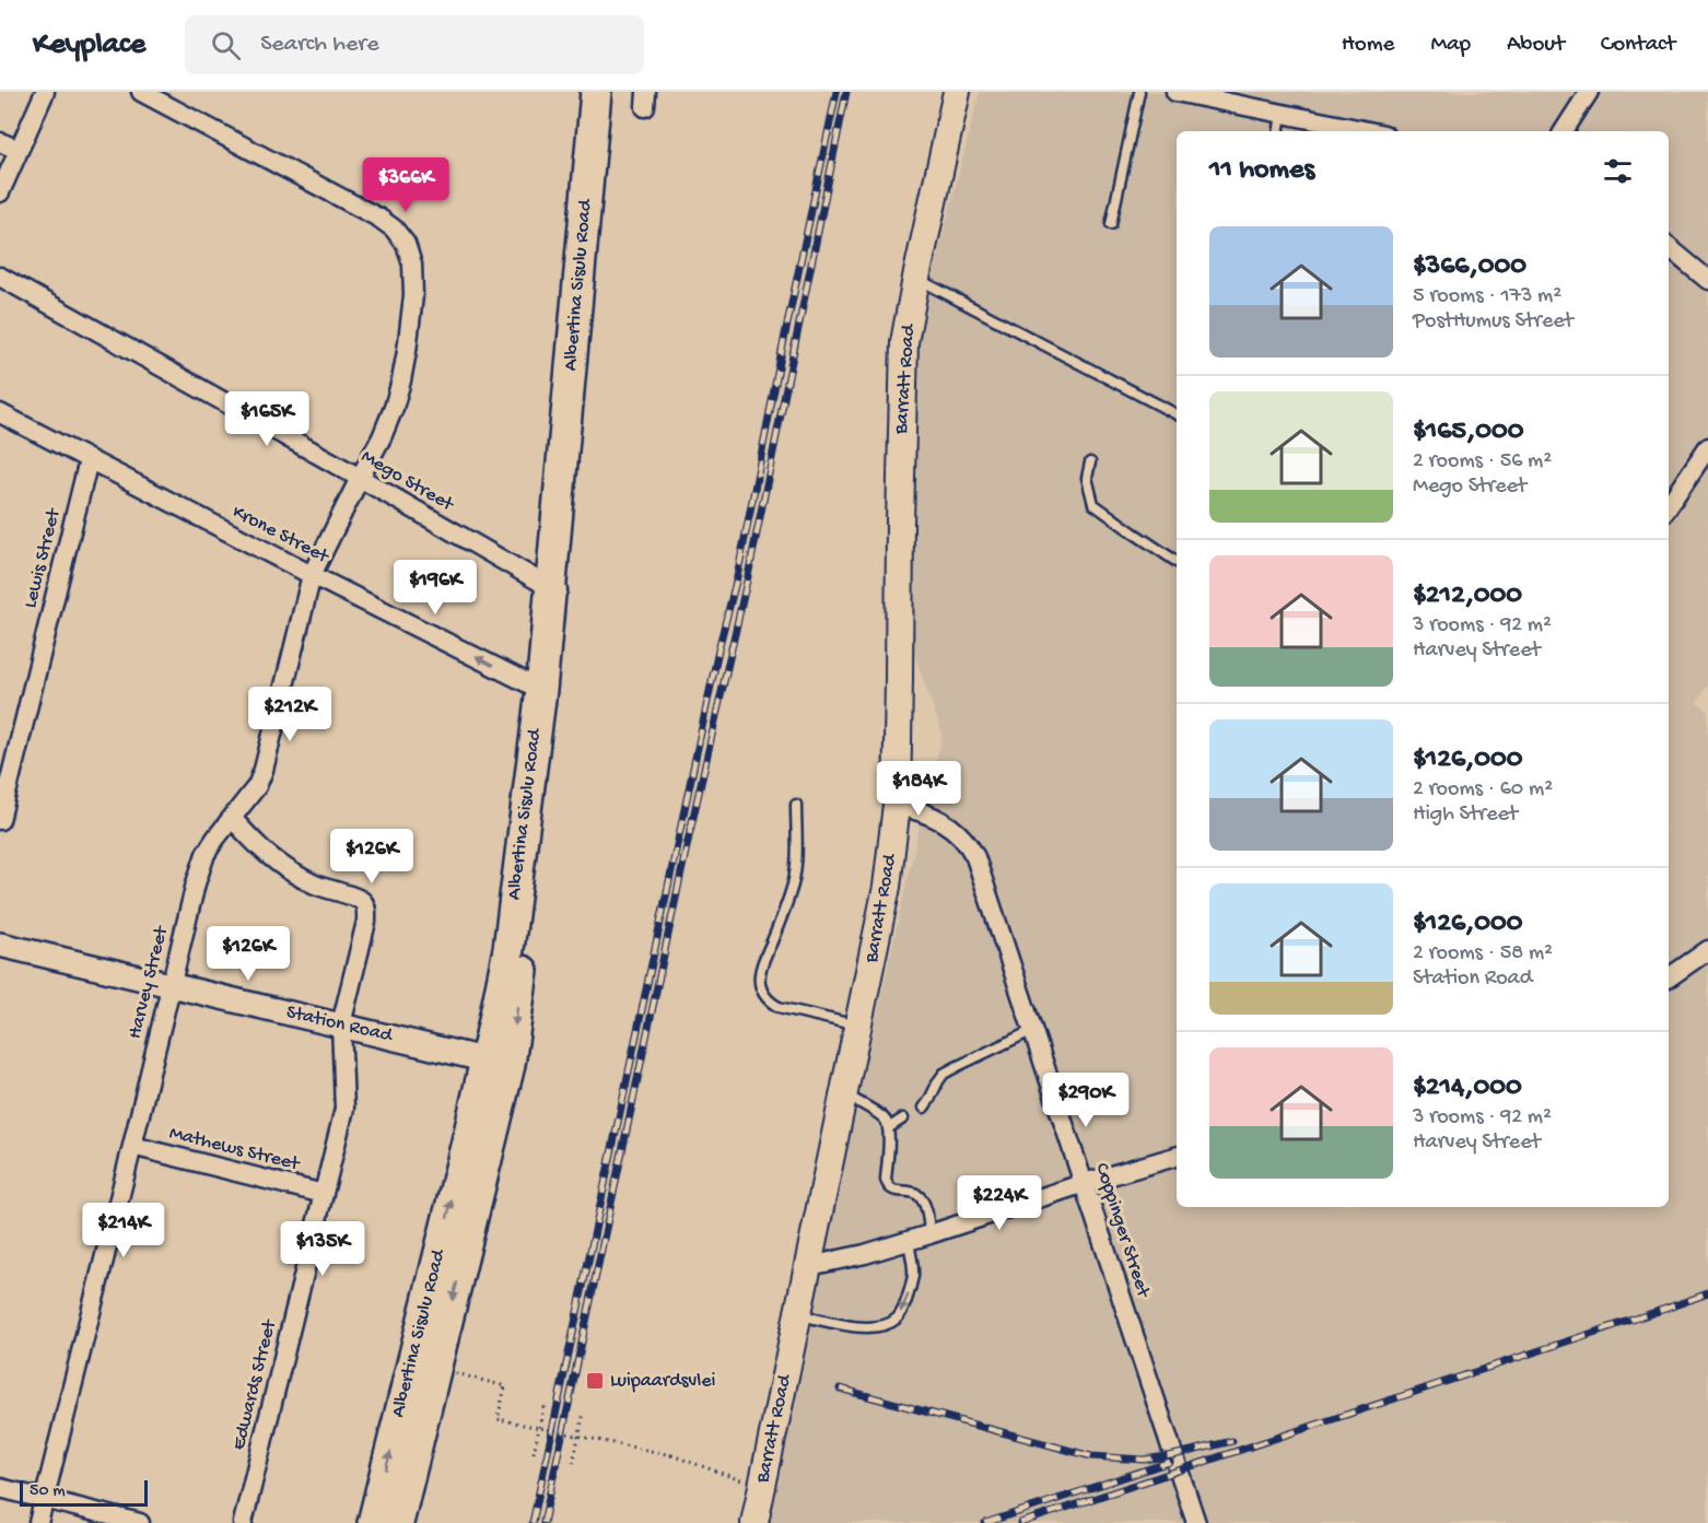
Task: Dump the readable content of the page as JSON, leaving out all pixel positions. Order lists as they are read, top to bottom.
{
  "streets": {
    "main road": ["Albertina Sisulu Road", "Barratt Road"],
    "street": [
      "Mego Street",
      "Krone Street",
      "Lewis Street",
      "Harvey Street",
      "Station Road",
      "Mathews Street",
      "Coppinger Street",
      "Edwards Street"
    ]
  },
  "crossings": [
    ["Albertina Sisulu Road", "Mego Street"],
    ["Albertina Sisulu Road", "Krone Street"],
    ["Albertina Sisulu Road", "Station Road"],
    ["Barratt Road", "Coppinger Street"],
    ["Mego Street", "Harvey Street"],
    ["Krone Street", "Lewis Street"],
    ["Krone Street", "Harvey Street"],
    ["Harvey Street", "Station Road"],
    ["Harvey Street", "Mathews Street"],
    ["Harvey Street", "Edwards Street"],
    ["Station Road", "Edwards Street"],
    ["Mathews Street", "Edwards Street"]
  ],
  "one_way": ["Krone Street"],
  "places": {
    "transit": ["Luipaardsvlei"]
  },
  "scale_bar": "50 m",
  "page": {
    "header": "Keyplace",
    "search": "Search here",
    "nav": [
      "Home",
      "Map",
      "About",
      "Contact"
    ],
    "heading": "11 homes",
    "price": [
      "$366K",
      "$165K",
      "$196K",
      "$212K",
      "$184K",
      "$126K",
      "$126K",
      "$290K",
      "$224K",
      "$214K",
      "$135K"
    ],
    "list": [
      {
        "name": "$366,000",
        "note": "5 rooms · 173 m² · PostHumus Street"
      },
      {
        "name": "$165,000",
        "note": "2 rooms · 56 m² · Mego Street"
      },
      {
        "name": "$212,000",
        "note": "3 rooms · 92 m² · Harvey Street"
      },
      {
        "name": "$126,000",
        "note": "2 rooms · 60 m² · High Street"
      },
      {
        "name": "$126,000",
        "note": "2 rooms · 58 m² · Station Road"
      },
      {
        "name": "$214,000",
        "note": "3 rooms · 92 m² · Harvey Street"
      }
    ],
    "scale": "50 m"
  }
}
